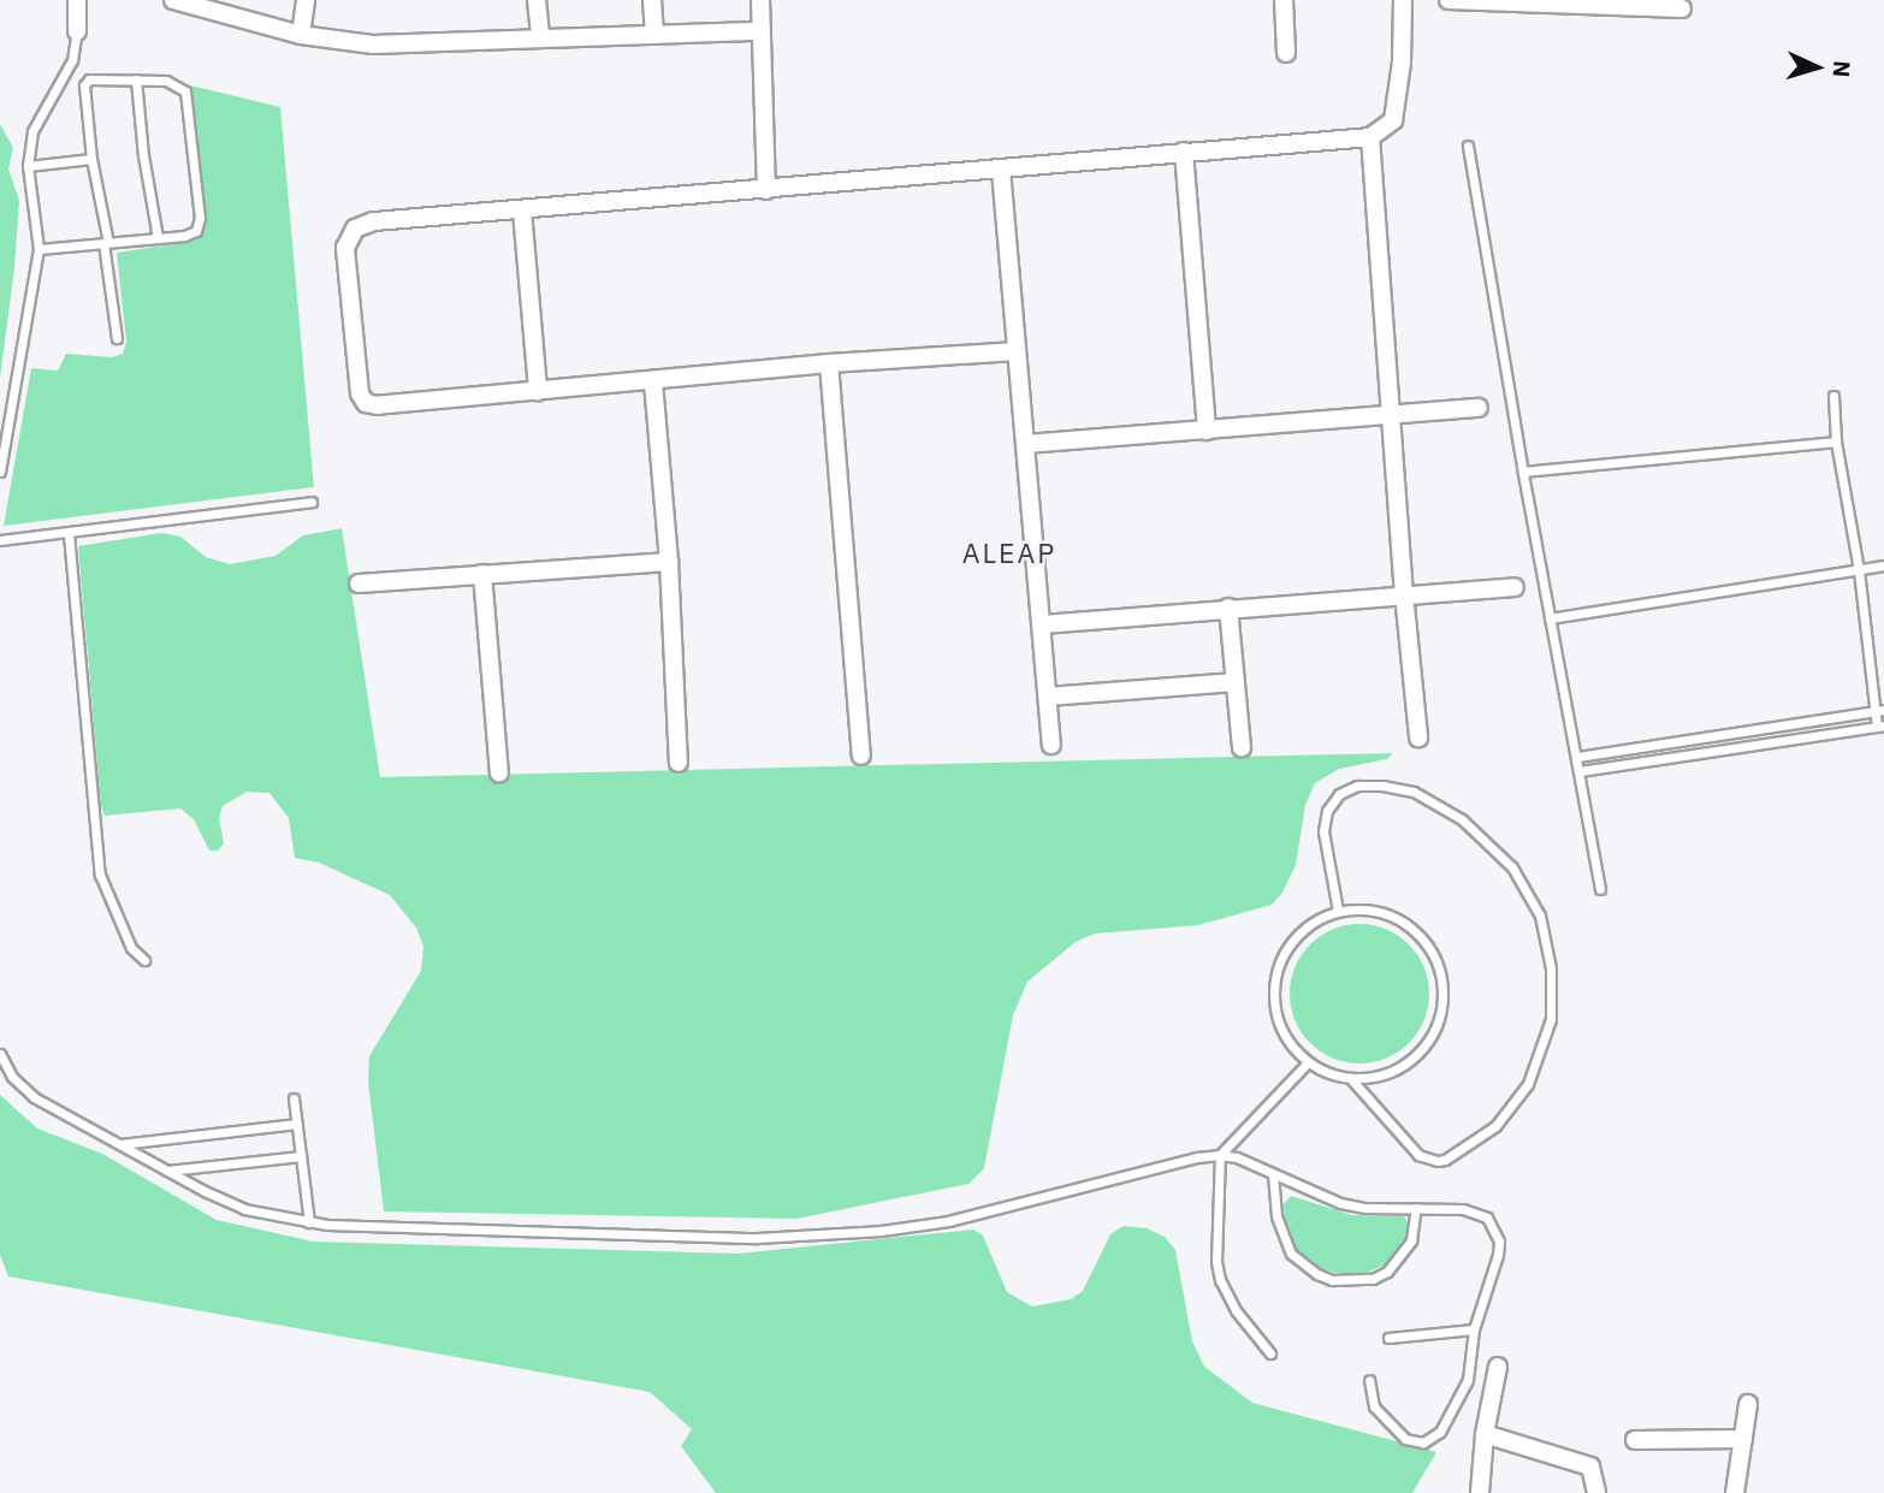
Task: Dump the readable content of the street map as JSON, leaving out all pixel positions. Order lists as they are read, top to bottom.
{
  "districts": ["ALEAP"],
  "north": "right"
}
